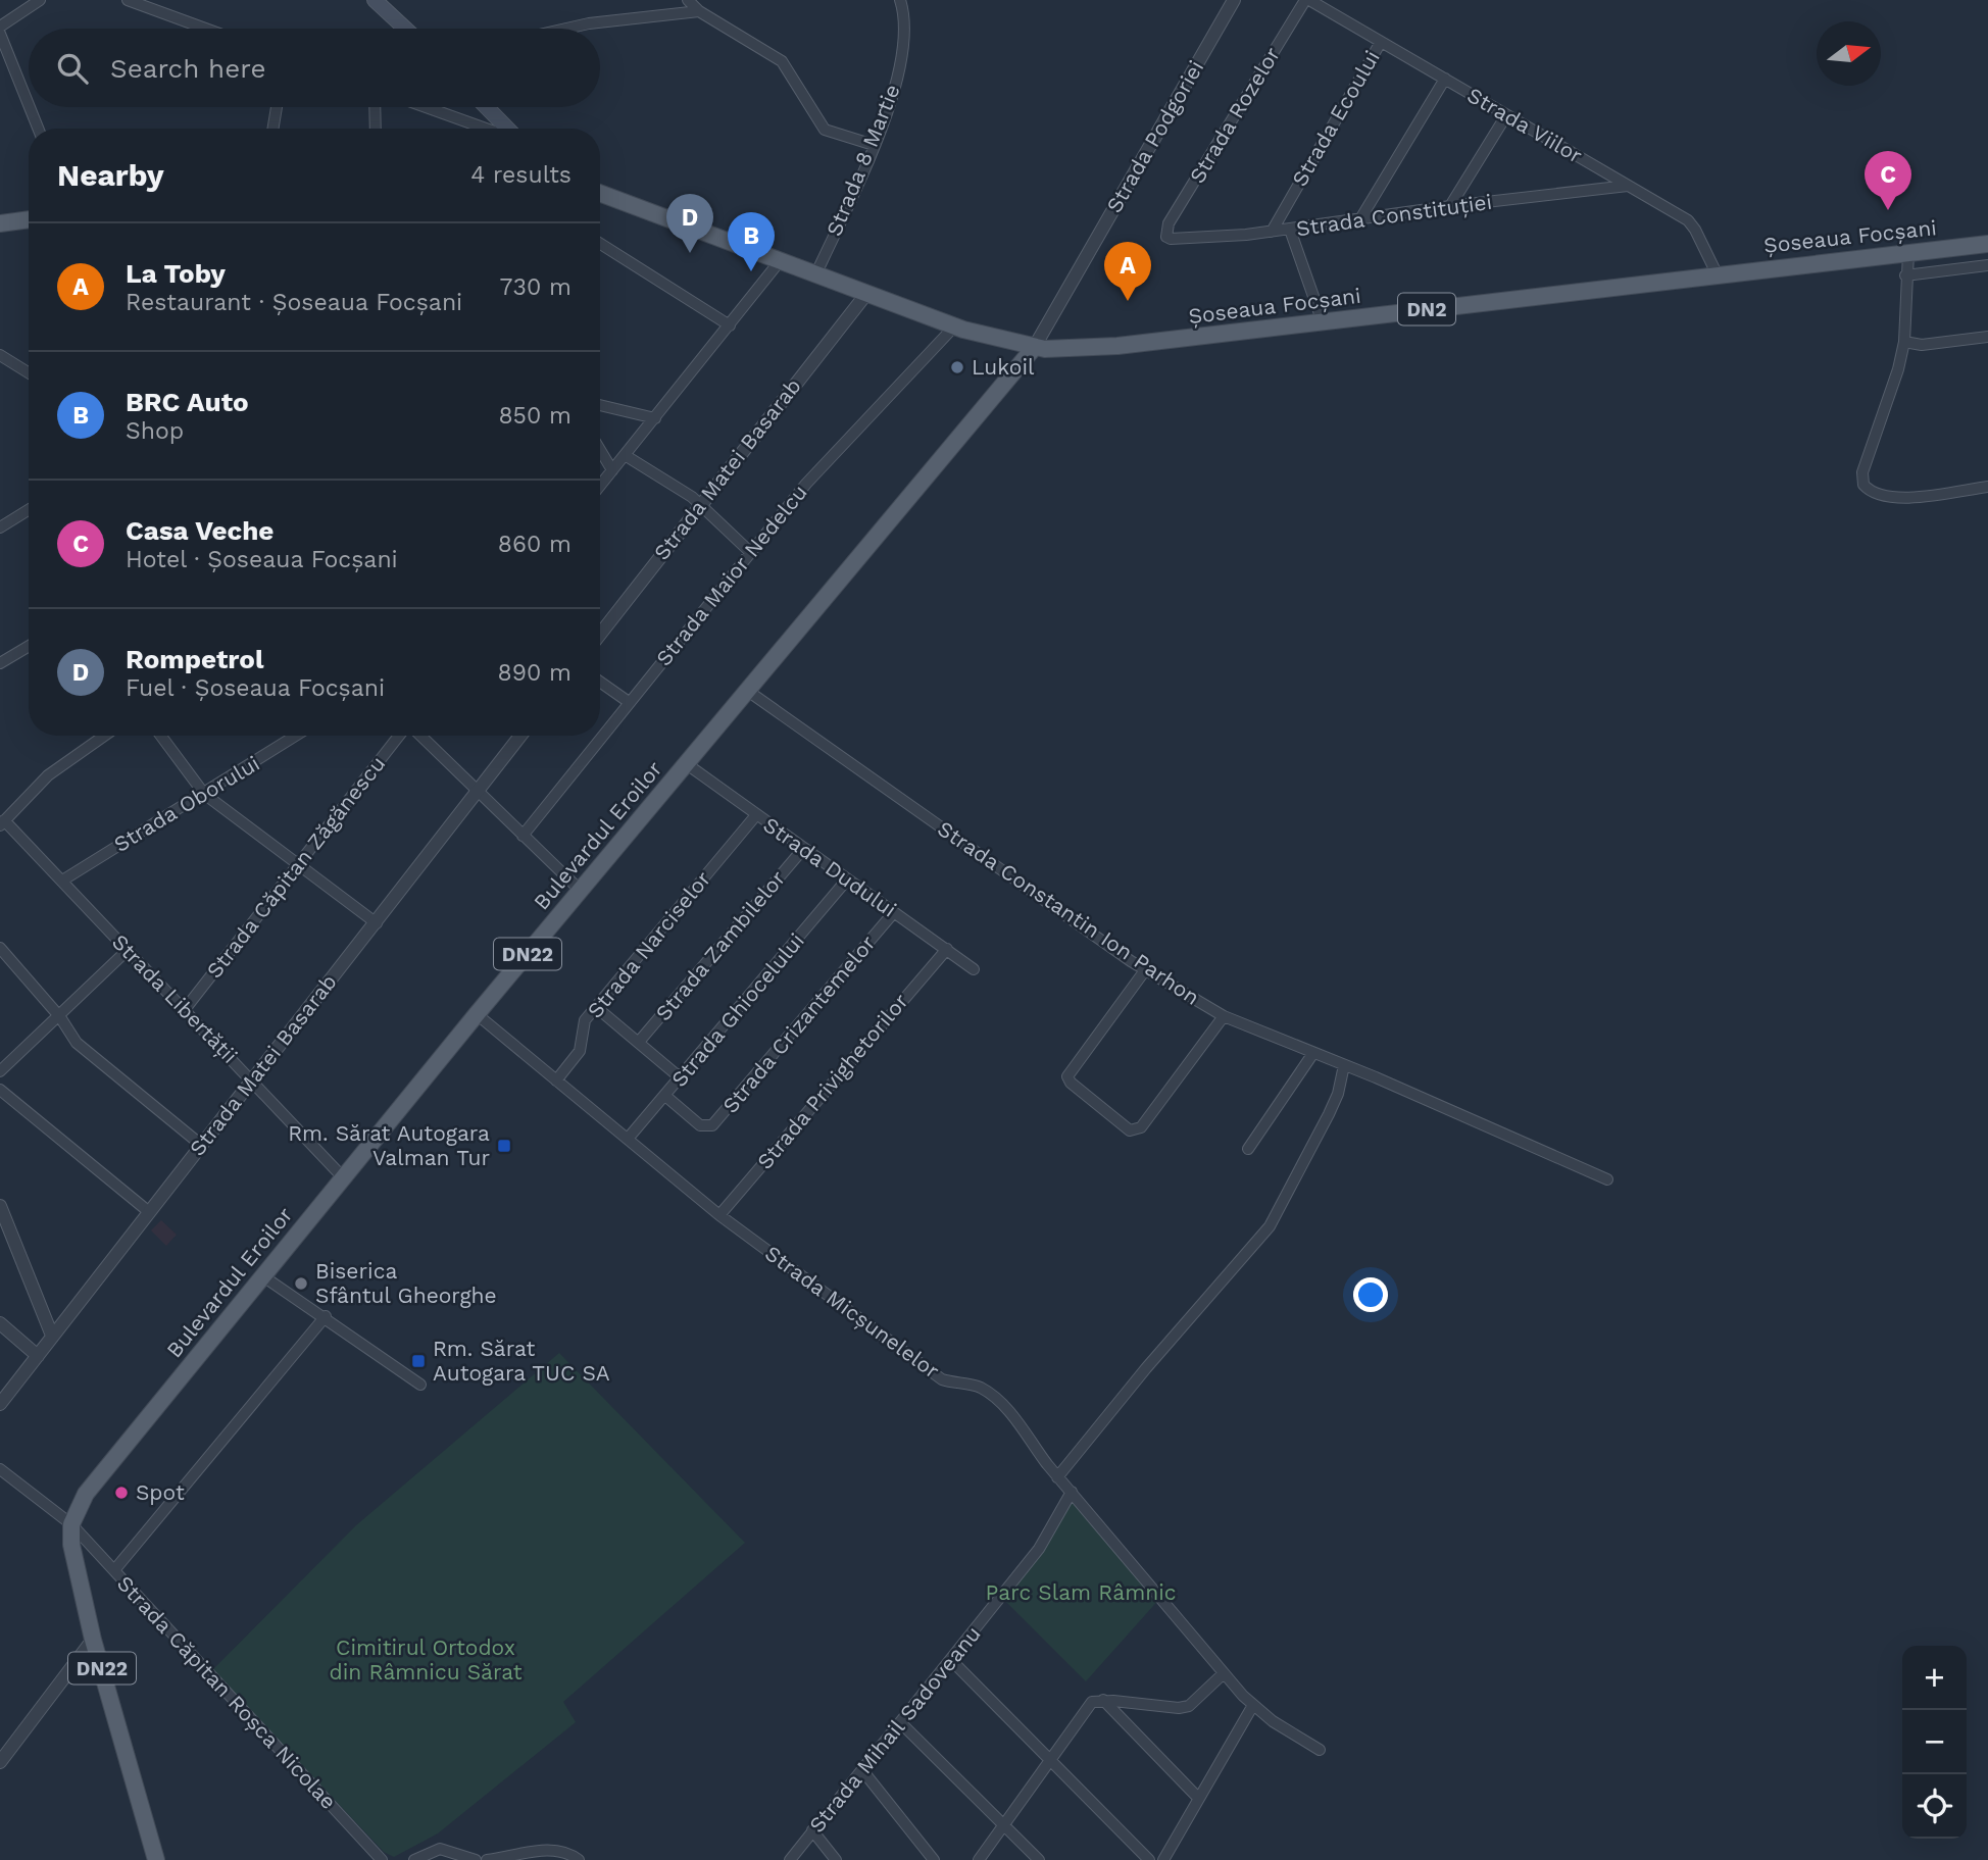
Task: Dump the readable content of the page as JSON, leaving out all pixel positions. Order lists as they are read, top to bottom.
{
  "streets": {
    "main road": [
      "Șoseaua Focșani",
      "DN2",
      "Bulevardul Eroilor",
      "DN22"
    ],
    "street": [
      "Strada Rozelor",
      "Strada Ecoului",
      "Strada Viilor",
      "Strada Podgoriei",
      "Strada 8 Martie",
      "Strada Constituției",
      "Strada Matei Basarab",
      "Strada Maior Nedelcu",
      "Strada Oborului",
      "Strada Căpitan Zăgănescu",
      "Strada Dudului",
      "Strada Constantin Ion Parhon",
      "Strada Narciselor",
      "Strada Zambilelor",
      "Strada Libertății",
      "Strada Ghiocelului",
      "Strada Crizantemelor",
      "Strada Privighetorilor",
      "Strada Micșunelelor",
      "Strada Căpitan Roșca Nicolae",
      "Strada Mihail Sadoveanu"
    ]
  },
  "crossings": [
    ["Strada Rozelor", "Strada Viilor"],
    ["Strada Rozelor", "Strada Constituției"],
    ["Strada Ecoului", "Strada Viilor"],
    ["Strada Ecoului", "Strada Constituției"],
    ["Strada Viilor", "Strada Constituției"],
    ["Strada Viilor", "Șoseaua Focșani"],
    ["Strada Podgoriei", "Șoseaua Focșani"],
    ["Strada Podgoriei", "Bulevardul Eroilor"],
    ["Strada 8 Martie", "Șoseaua Focșani"],
    ["Șoseaua Focșani", "Strada Matei Basarab"],
    ["Șoseaua Focșani", "Strada Maior Nedelcu"],
    ["Șoseaua Focșani", "Bulevardul Eroilor"],
    ["Strada Matei Basarab", "Strada Libertății"],
    ["Strada Oborului", "Strada Libertății"],
    ["Bulevardul Eroilor", "Strada Dudului"],
    ["Bulevardul Eroilor", "Strada Constantin Ion Parhon"],
    ["Bulevardul Eroilor", "DN22"],
    ["Bulevardul Eroilor", "Strada Libertății"],
    ["Bulevardul Eroilor", "Strada Micșunelelor"],
    ["Bulevardul Eroilor", "Strada Căpitan Roșca Nicolae"],
    ["Strada Căpitan Zăgănescu", "Strada Libertății"],
    ["Strada Dudului", "Strada Narciselor"],
    ["Strada Dudului", "Strada Zambilelor"],
    ["Strada Dudului", "Strada Ghiocelului"],
    ["Strada Dudului", "Strada Crizantemelor"],
    ["Strada Dudului", "Strada Privighetorilor"],
    ["Strada Narciselor", "Strada Micșunelelor"],
    ["DN22", "Strada Căpitan Roșca Nicolae"],
    ["Strada Ghiocelului", "Strada Crizantemelor"],
    ["Strada Ghiocelului", "Strada Micșunelelor"],
    ["Strada Privighetorilor", "Strada Micșunelelor"],
    ["Strada Micșunelelor", "Strada Mihail Sadoveanu"]
  ],
  "parks": ["Parc Slam Râmnic", "Cimitirul Ortodox din Râmnicu Sărat"],
  "places": {
    "other": ["Lukoil", "Biserica Sfântul Gheorghe", "Spot"],
    "transit": ["Rm. Sărat Autogara Valman Tur", "Rm. Sărat Autogara TUC SA"]
  },
  "north": "right",
  "page": {
    "search": "Search here",
    "heading": ["Nearby", "4 results"],
    "pins": [
      "C",
      "D",
      "B",
      "A"
    ],
    "list": [
      {
        "mark": "A",
        "name": "La Toby",
        "note": "Restaurant · Șoseaua Focșani",
        "value": "730 m"
      },
      {
        "mark": "B",
        "name": "BRC Auto",
        "note": "Shop",
        "value": "850 m"
      },
      {
        "mark": "C",
        "name": "Casa Veche",
        "note": "Hotel · Șoseaua Focșani",
        "value": "860 m"
      },
      {
        "mark": "D",
        "name": "Rompetrol",
        "note": "Fuel · Șoseaua Focșani",
        "value": "890 m"
      }
    ],
    "map_buttons": ["+", "−"]
  }
}
